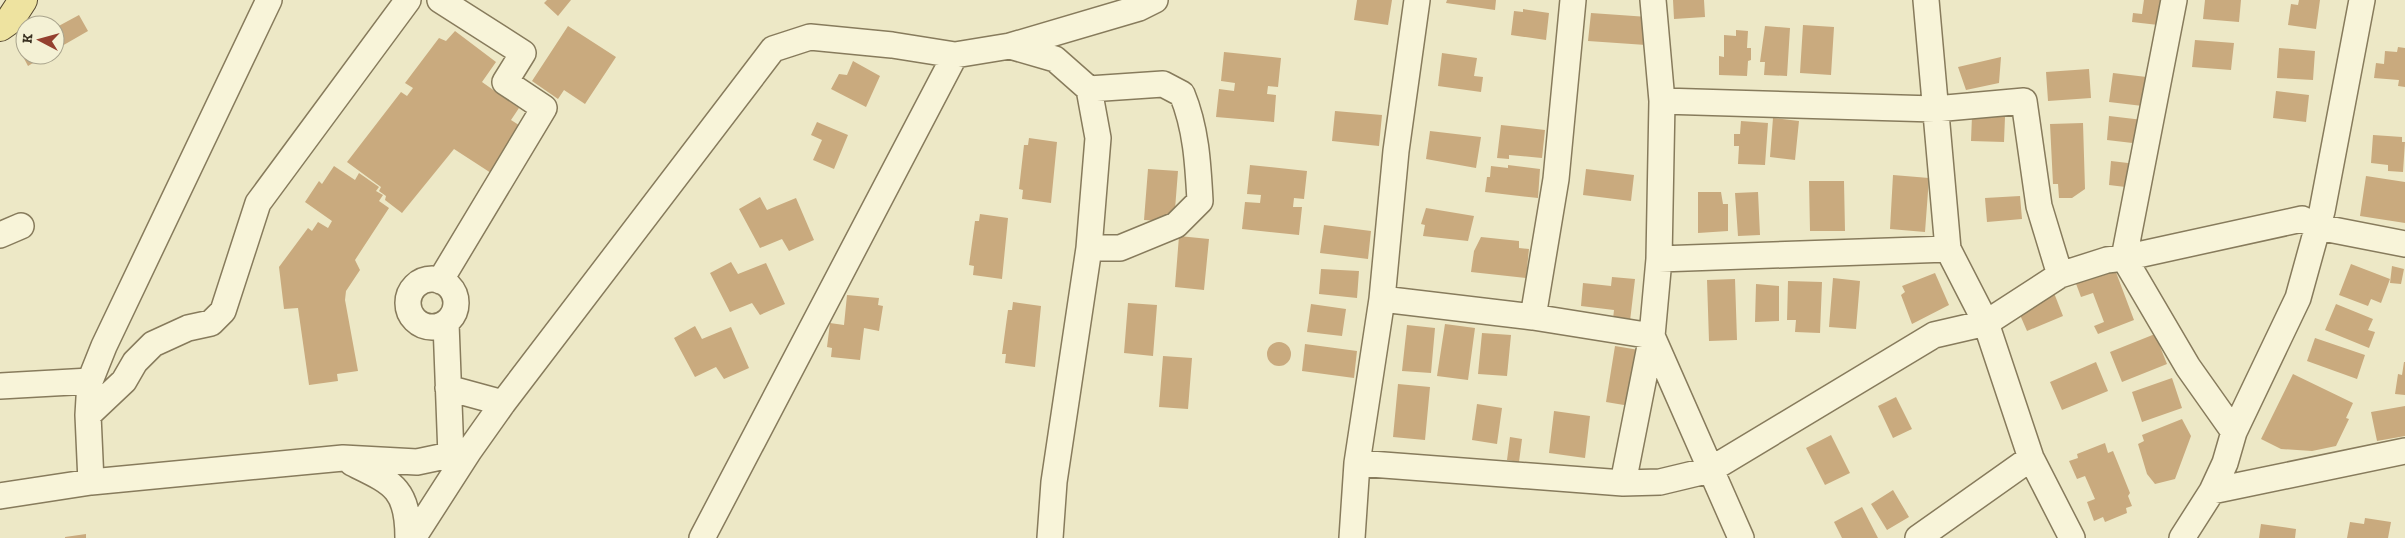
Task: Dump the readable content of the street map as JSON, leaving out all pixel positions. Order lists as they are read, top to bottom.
{
  "north": "left"
}
